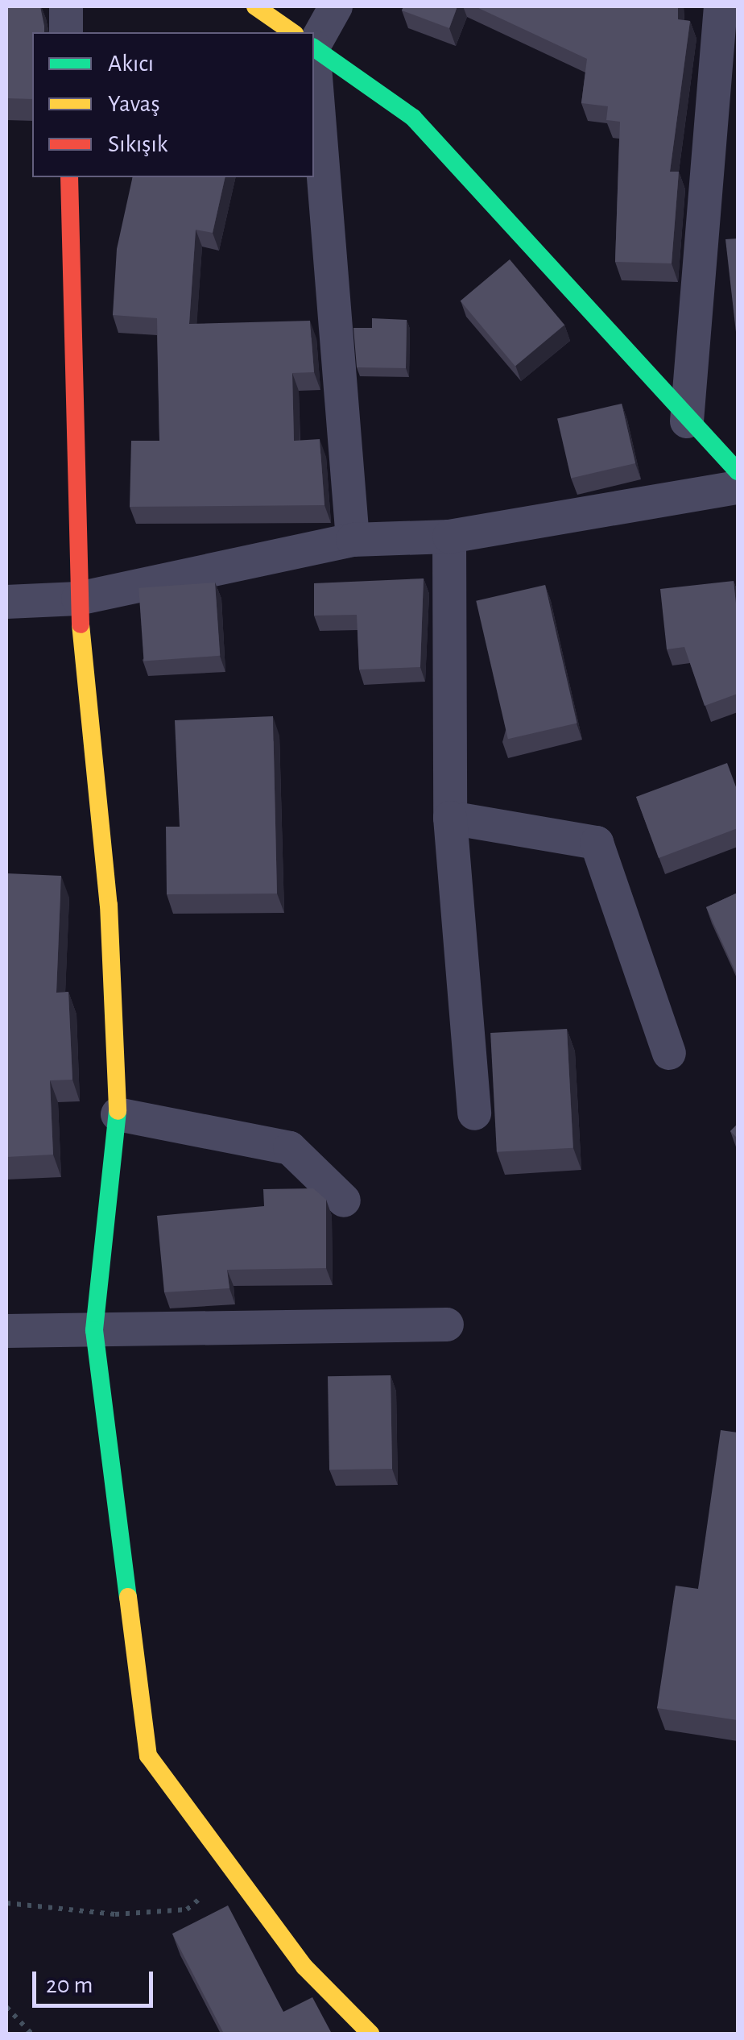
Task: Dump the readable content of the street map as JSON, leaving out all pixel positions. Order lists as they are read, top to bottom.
{
  "legend": ["Akıcı", "Yavaş", "Sıkışık"],
  "scale_bar": "20 m"
}
